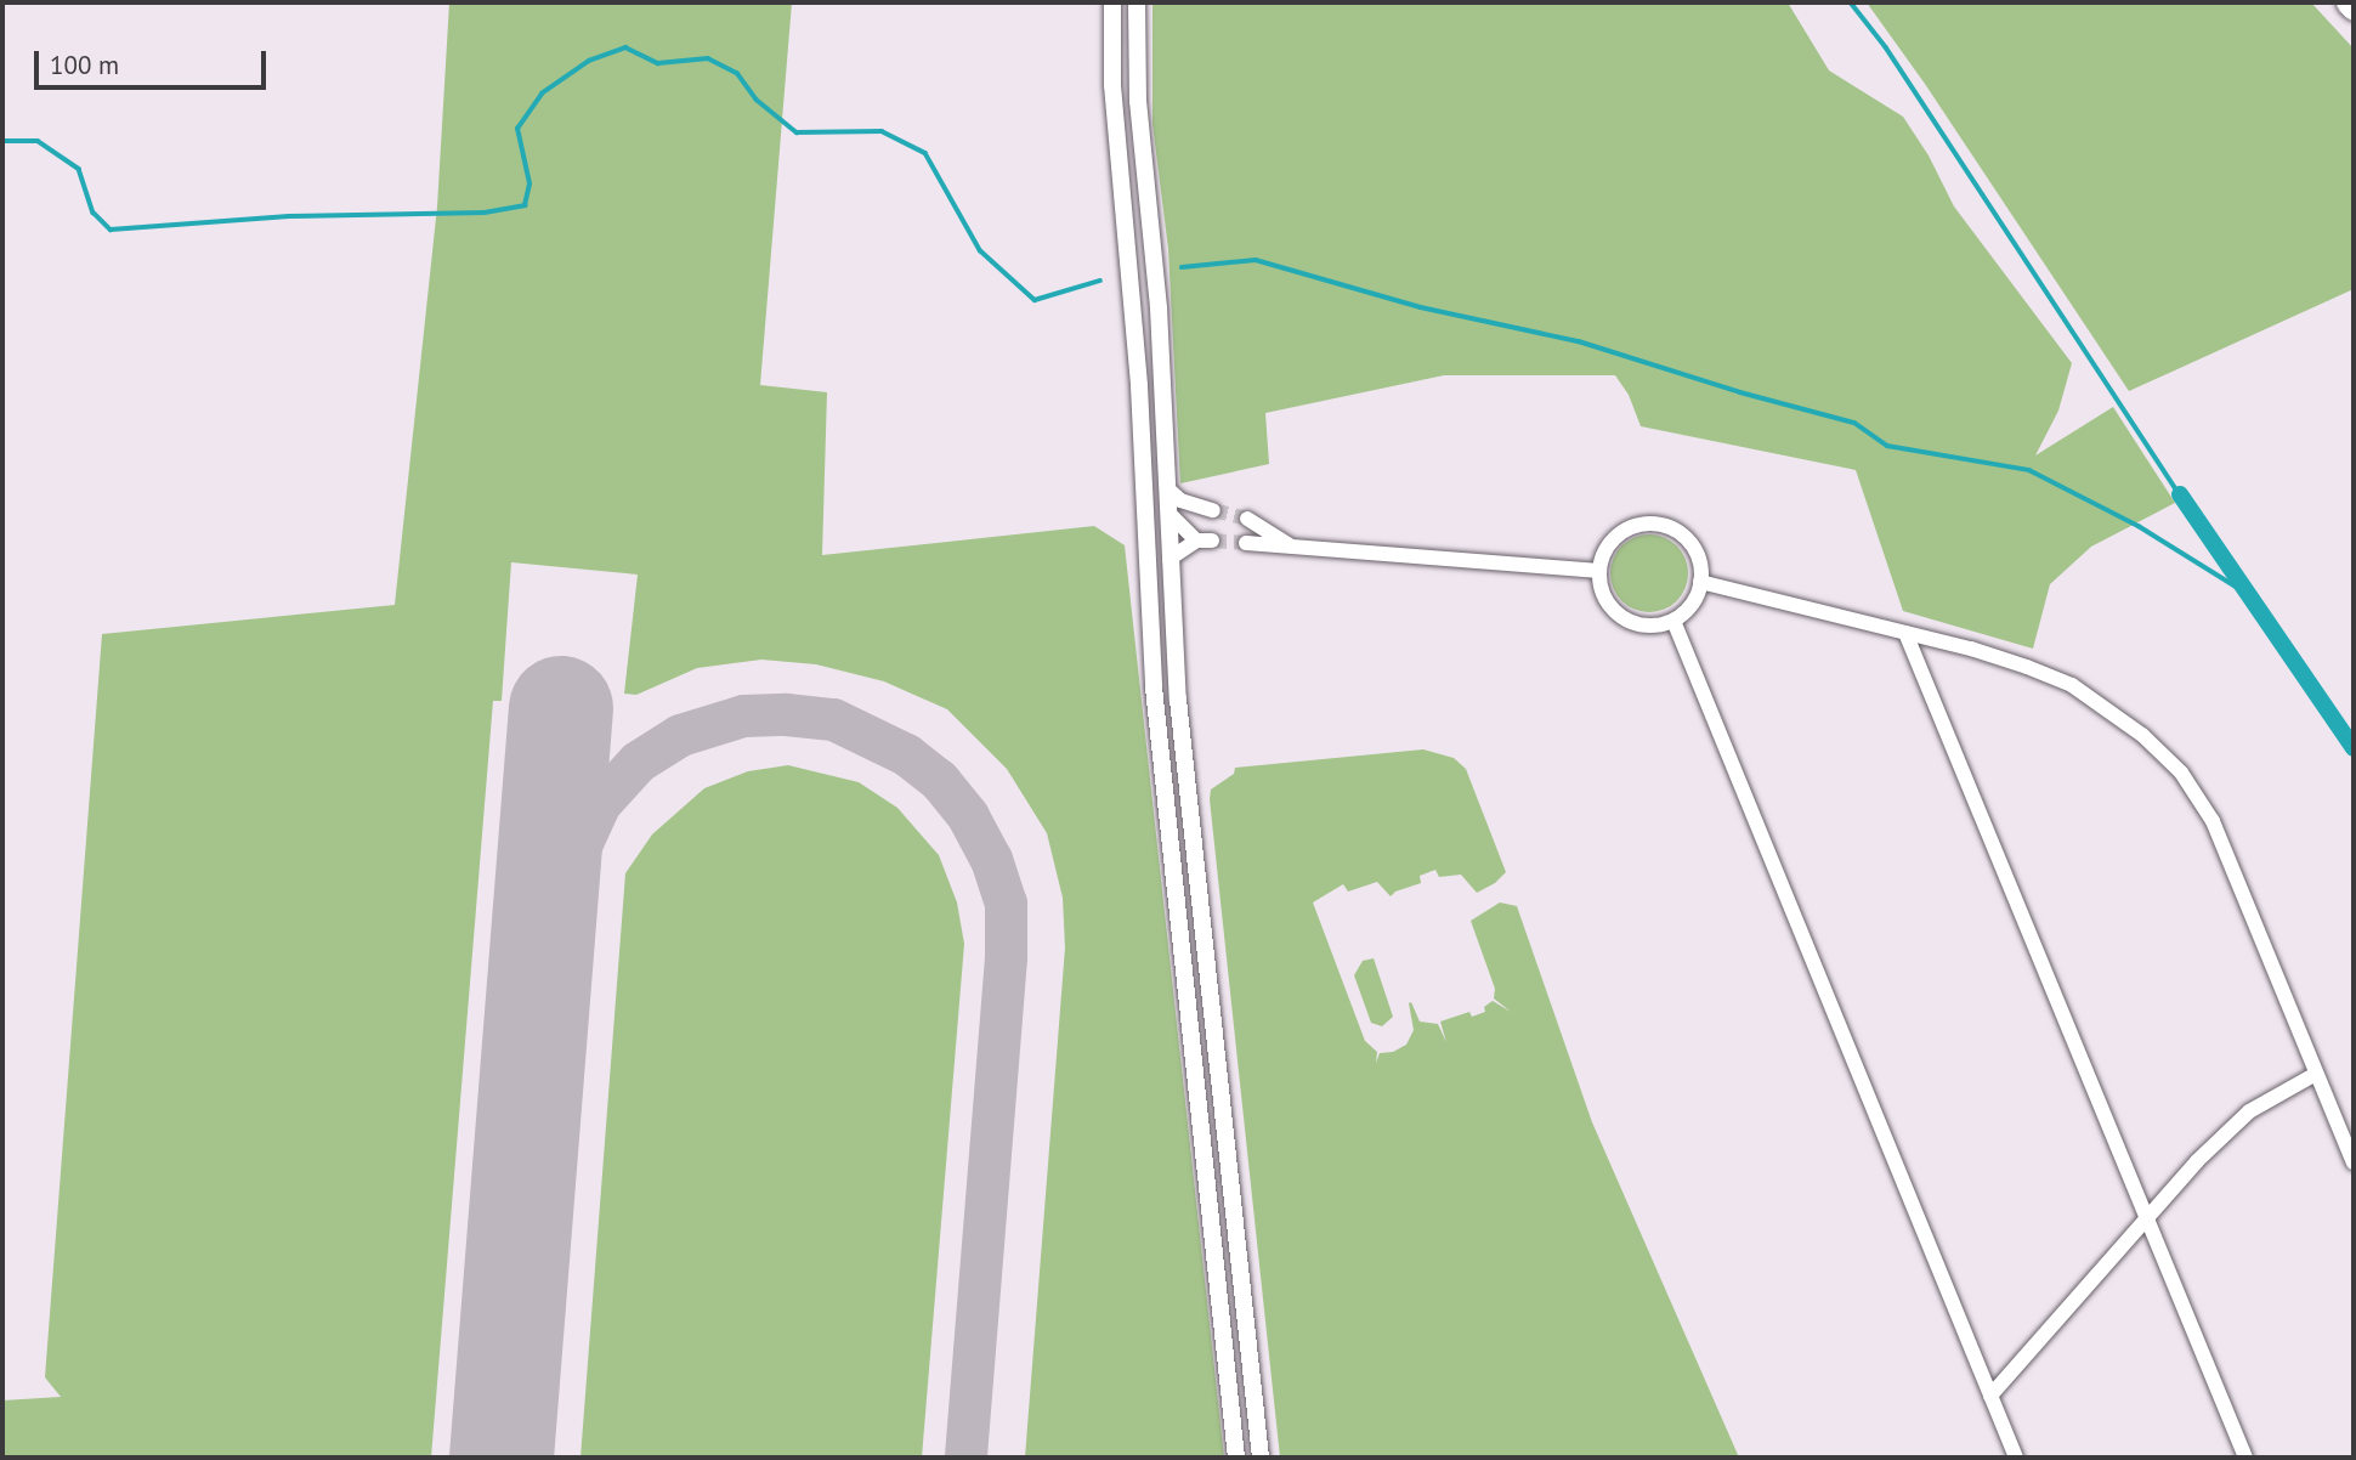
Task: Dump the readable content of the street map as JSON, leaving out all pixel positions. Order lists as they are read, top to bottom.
{
  "scale_bar": "100 m"
}
